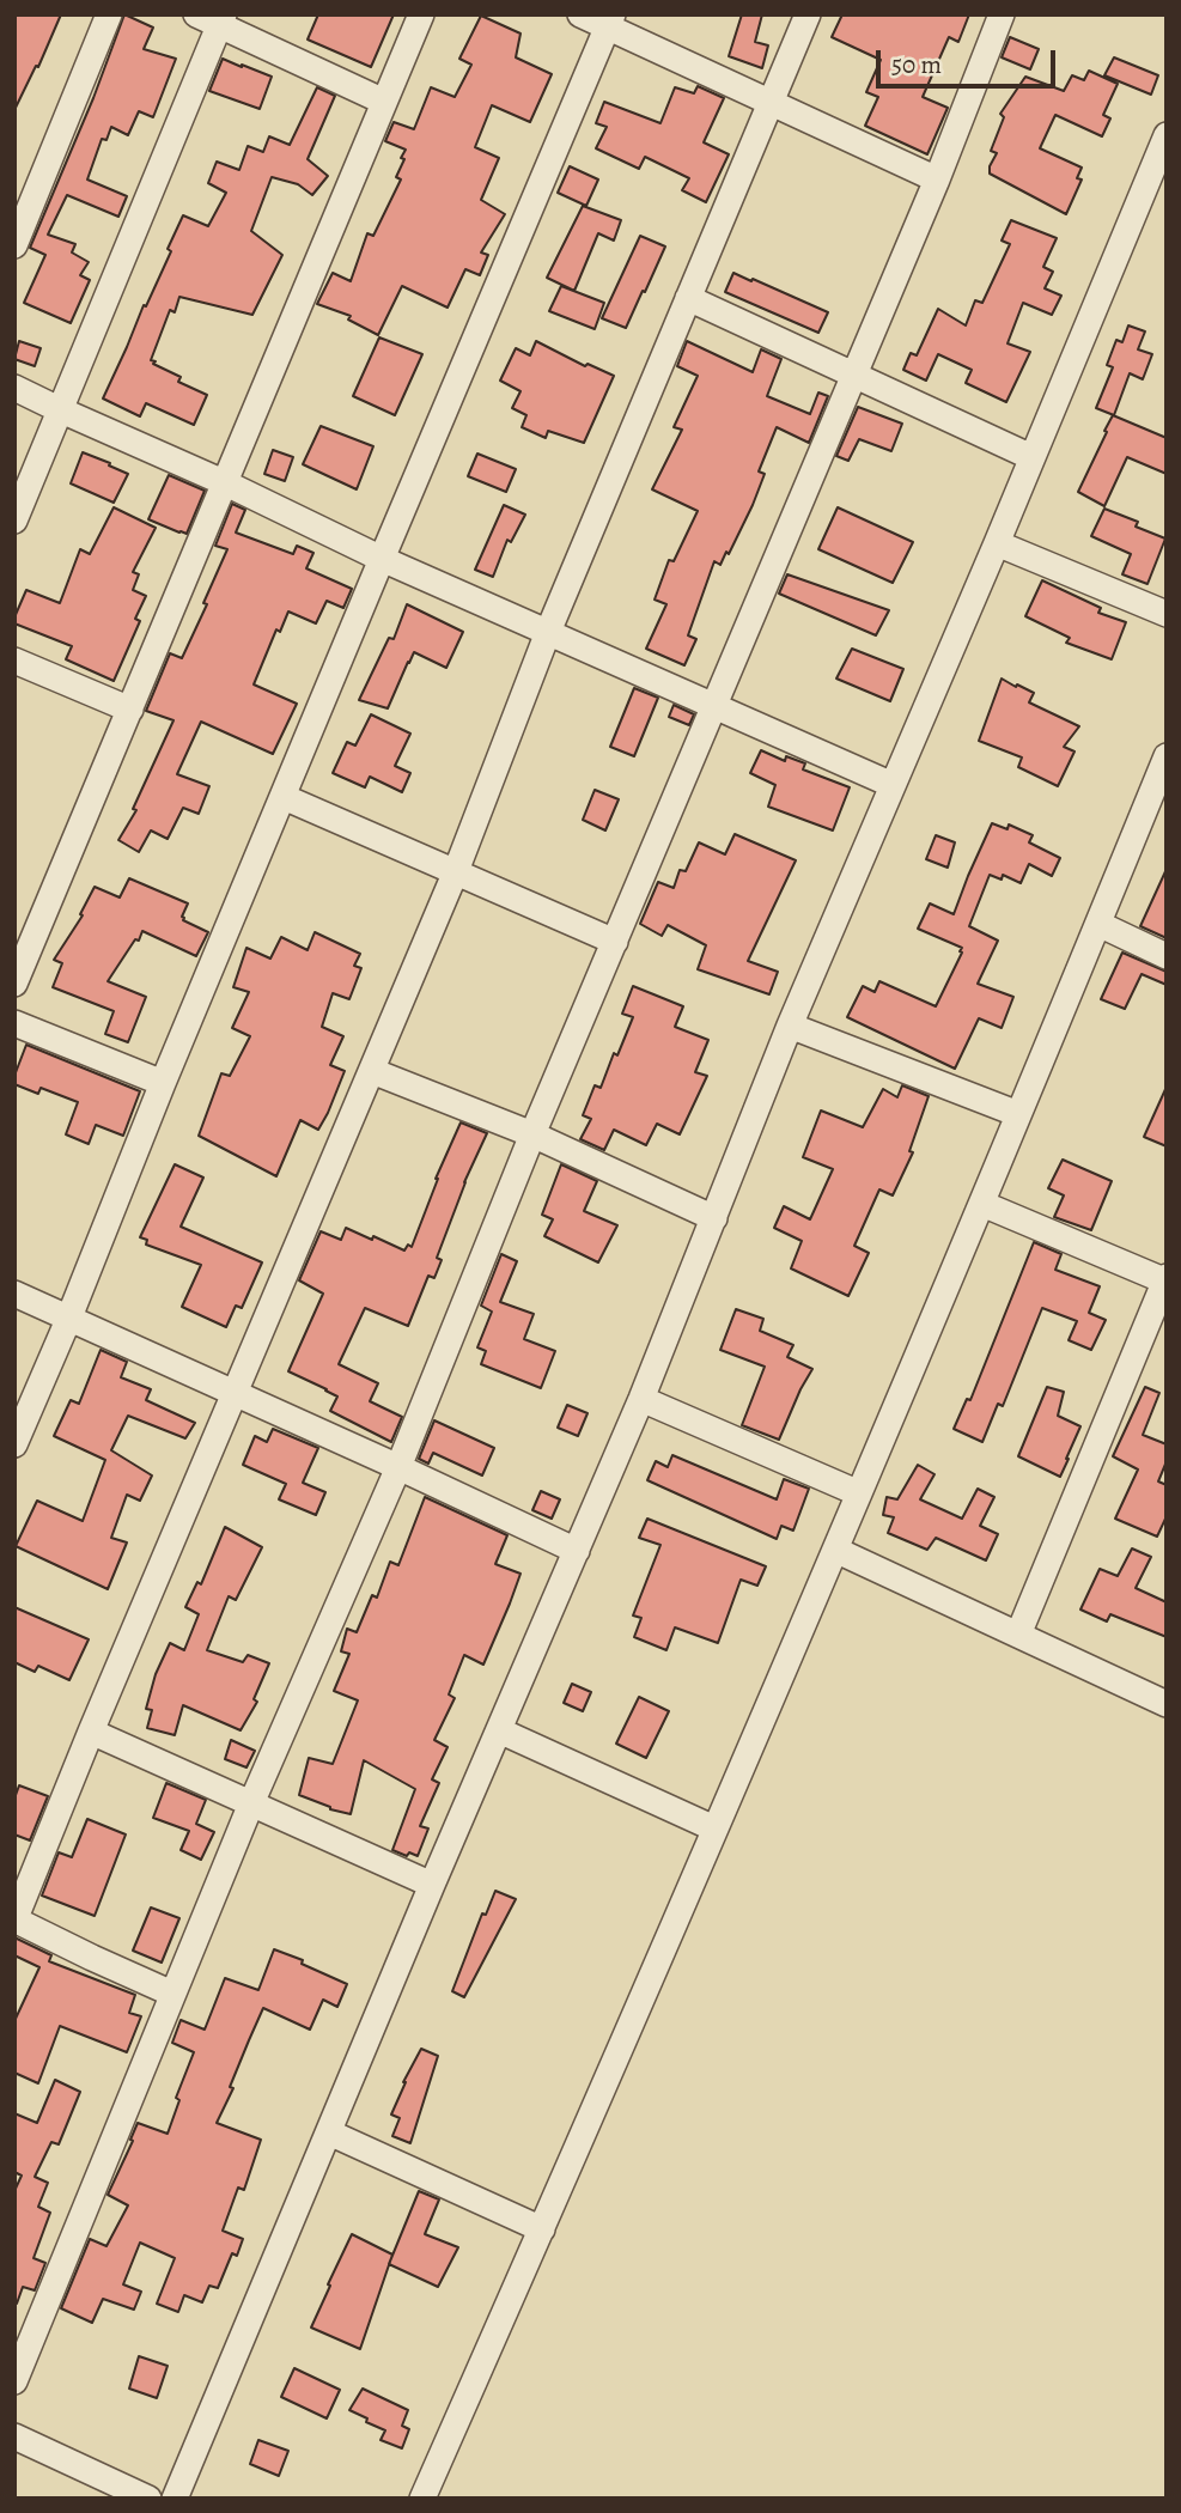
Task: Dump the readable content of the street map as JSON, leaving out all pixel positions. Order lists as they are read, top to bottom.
{
  "scale_bar": "50 m"
}
